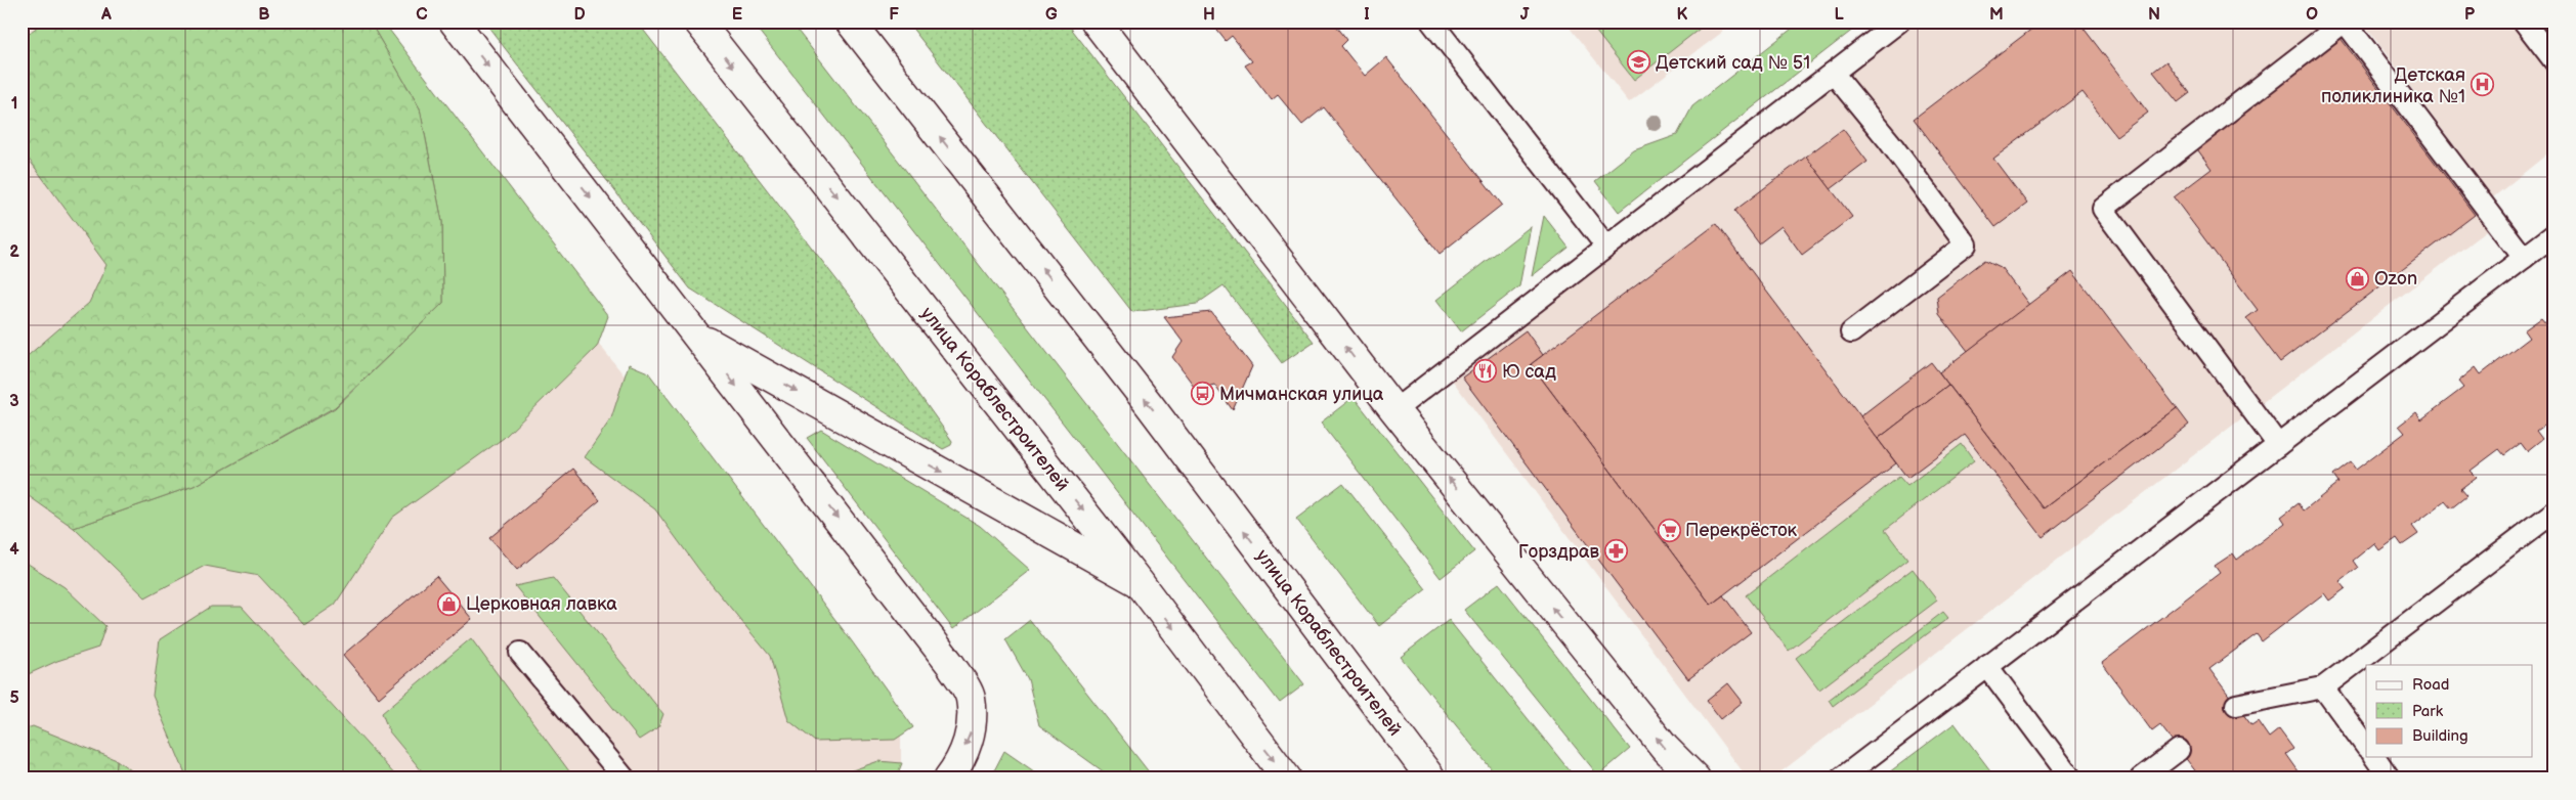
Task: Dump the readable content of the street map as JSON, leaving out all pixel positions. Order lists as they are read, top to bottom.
{
  "streets": {
    "street": ["улица Кораблестроителей"]
  },
  "places": {
    "school or university": ["Детский сад № 51"],
    "hospital": ["Детская поликлиника №1"],
    "shop": ["Ozon", "Церковная лавка"],
    "restaurant": ["Ю сад"],
    "bus stop": ["Мичманская улица"],
    "supermarket": ["Перекрёсток"],
    "pharmacy": ["Горздрав"]
  },
  "legend": ["Road", "Park", "Building"],
  "grid": {
    "columns": [
      "A",
      "B",
      "C",
      "D",
      "E",
      "F",
      "G",
      "H",
      "I",
      "J",
      "K",
      "L",
      "M",
      "N",
      "O",
      "P"
    ],
    "rows": [
      "1",
      "2",
      "3",
      "4",
      "5"
    ]
  }
}
